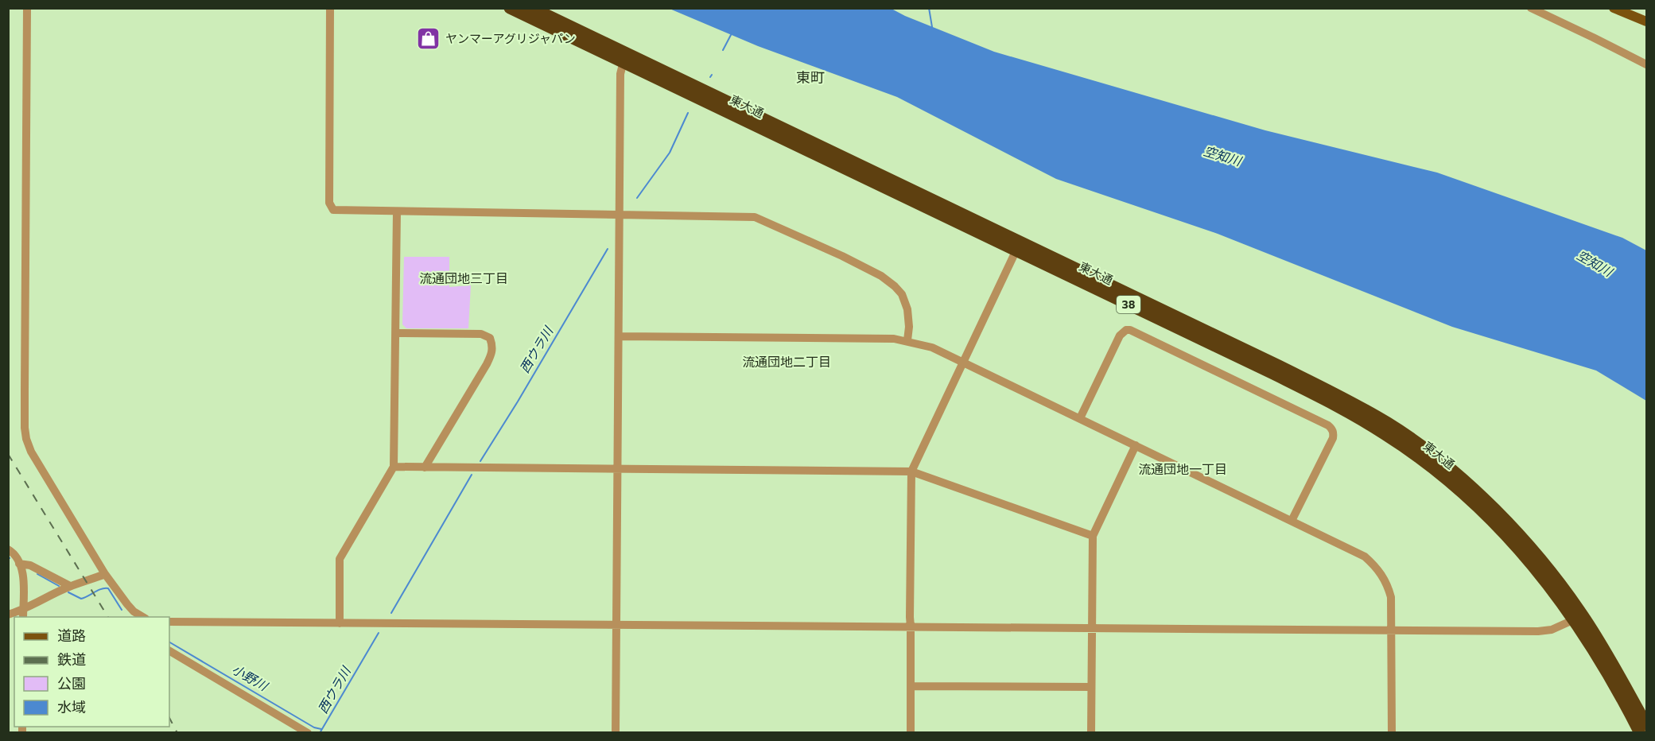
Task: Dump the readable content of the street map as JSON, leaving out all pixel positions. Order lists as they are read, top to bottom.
{
  "streets": {
    "highway": ["東大通", "38"]
  },
  "districts": [
    "東町",
    "流通団地三丁目",
    "流通団地二丁目",
    "流通団地一丁目"
  ],
  "water": ["空知川", "西ウラ川", "小野川"],
  "places": {
    "shop": ["ヤンマーアグリジャパン"]
  },
  "legend": [
    "道路",
    "鉄道",
    "公園",
    "水域"
  ]
}
